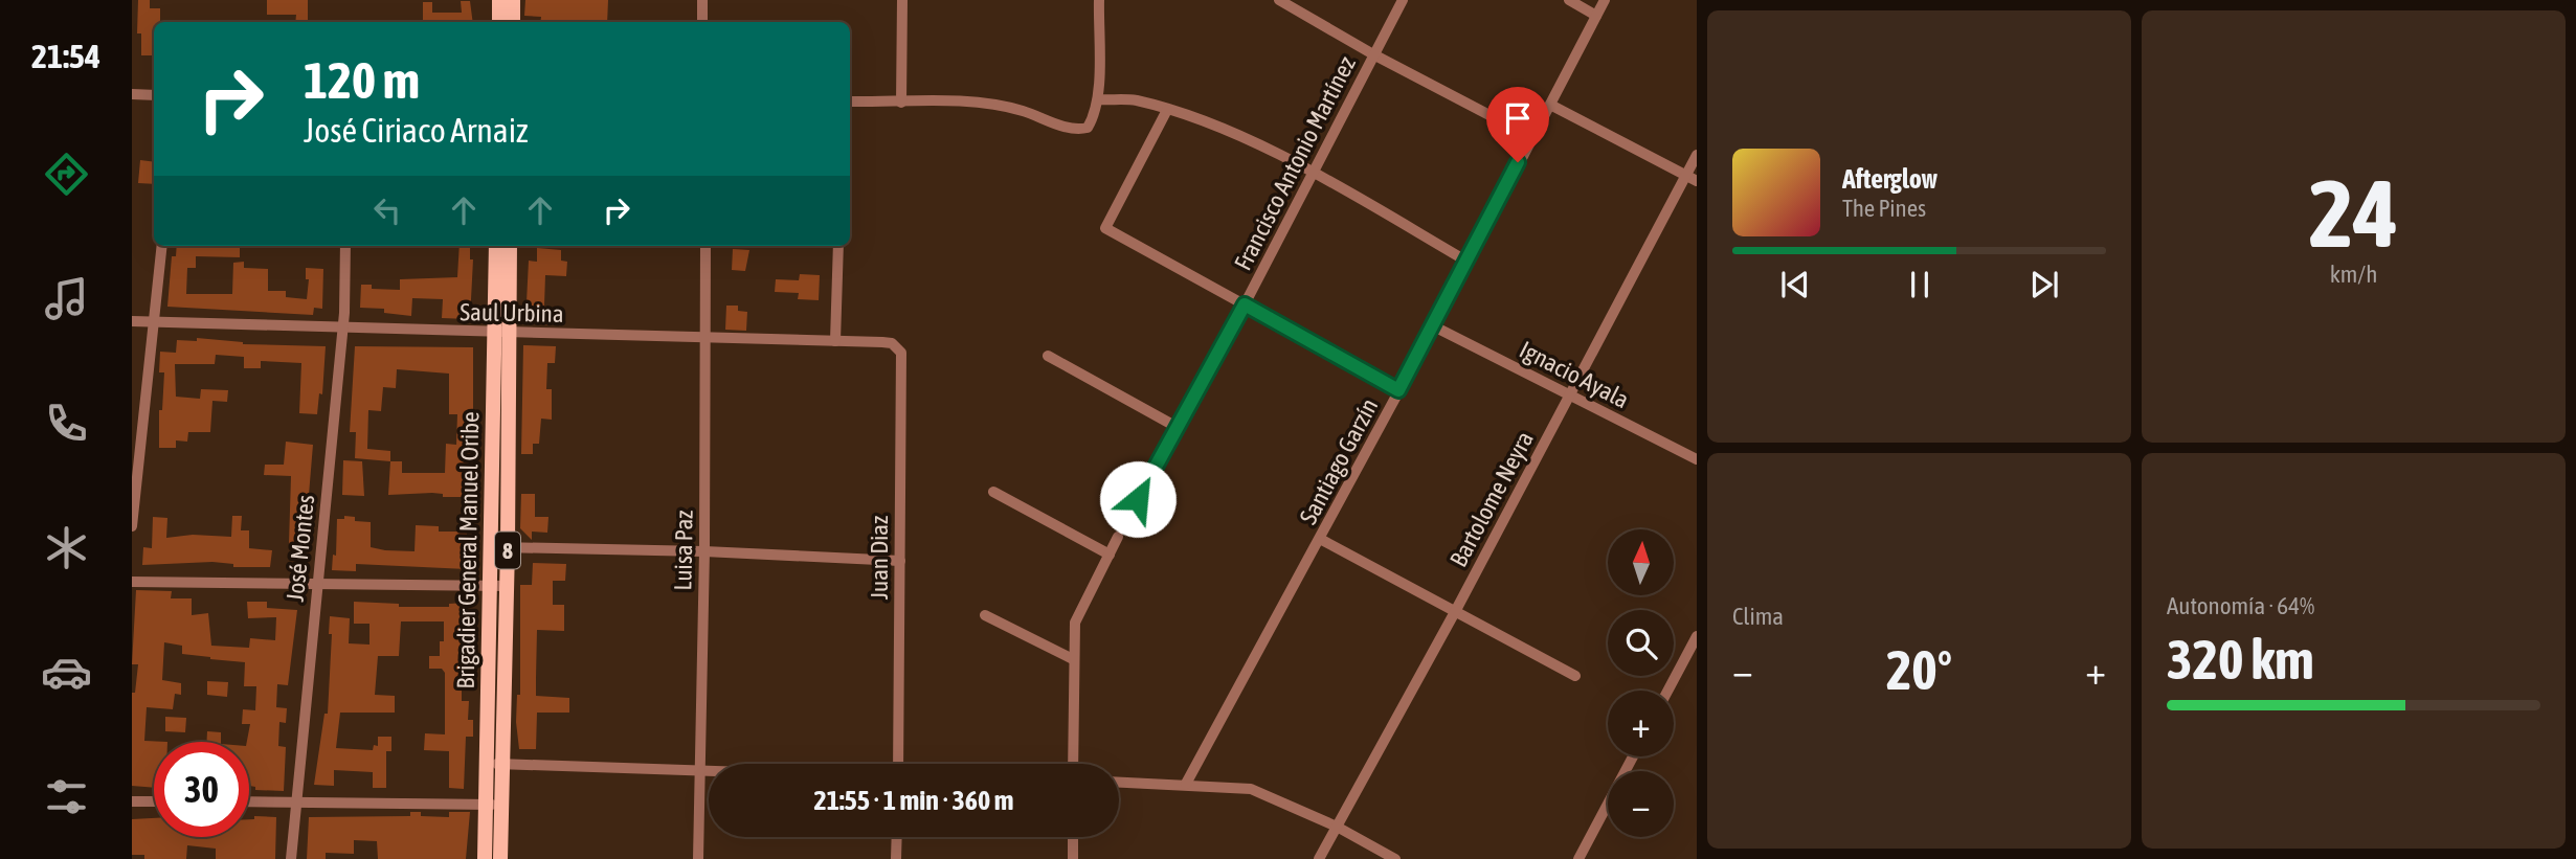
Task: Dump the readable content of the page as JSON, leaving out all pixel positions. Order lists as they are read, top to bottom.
{
  "streets": {
    "main road": ["Brigadier General Manuel Oribe", "8"],
    "street": [
      "Francisco Antonio Martínez",
      "Saul Urbina",
      "Ignacio Ayala",
      "Santiago Garzín",
      "Bartolome Neyra",
      "José Montes",
      "Luisa Paz",
      "Juan Diaz"
    ]
  },
  "crossings": [
    ["Saul Urbina", "José Montes"],
    ["Saul Urbina", "Brigadier General Manuel Oribe"],
    ["Saul Urbina", "Luisa Paz"],
    ["Saul Urbina", "Juan Diaz"],
    ["Ignacio Ayala", "Santiago Garzín"],
    ["Ignacio Ayala", "Bartolome Neyra"]
  ],
  "north": "top",
  "page": {
    "tabs": "21:54",
    "tile": [
      ["24", "km/h"],
      "Clima",
      ["Autonomía · 64%", "320 km"]
    ],
    "turn": ["120 m", "José Ciriaco Arnaiz"],
    "song": ["Afterglow", "The Pines"],
    "map_buttons": ["+", "−"],
    "heat": ["−", "20°", "+"],
    "limit": "30",
    "trip": "21:55 · 1 min · 360 m"
  }
}
